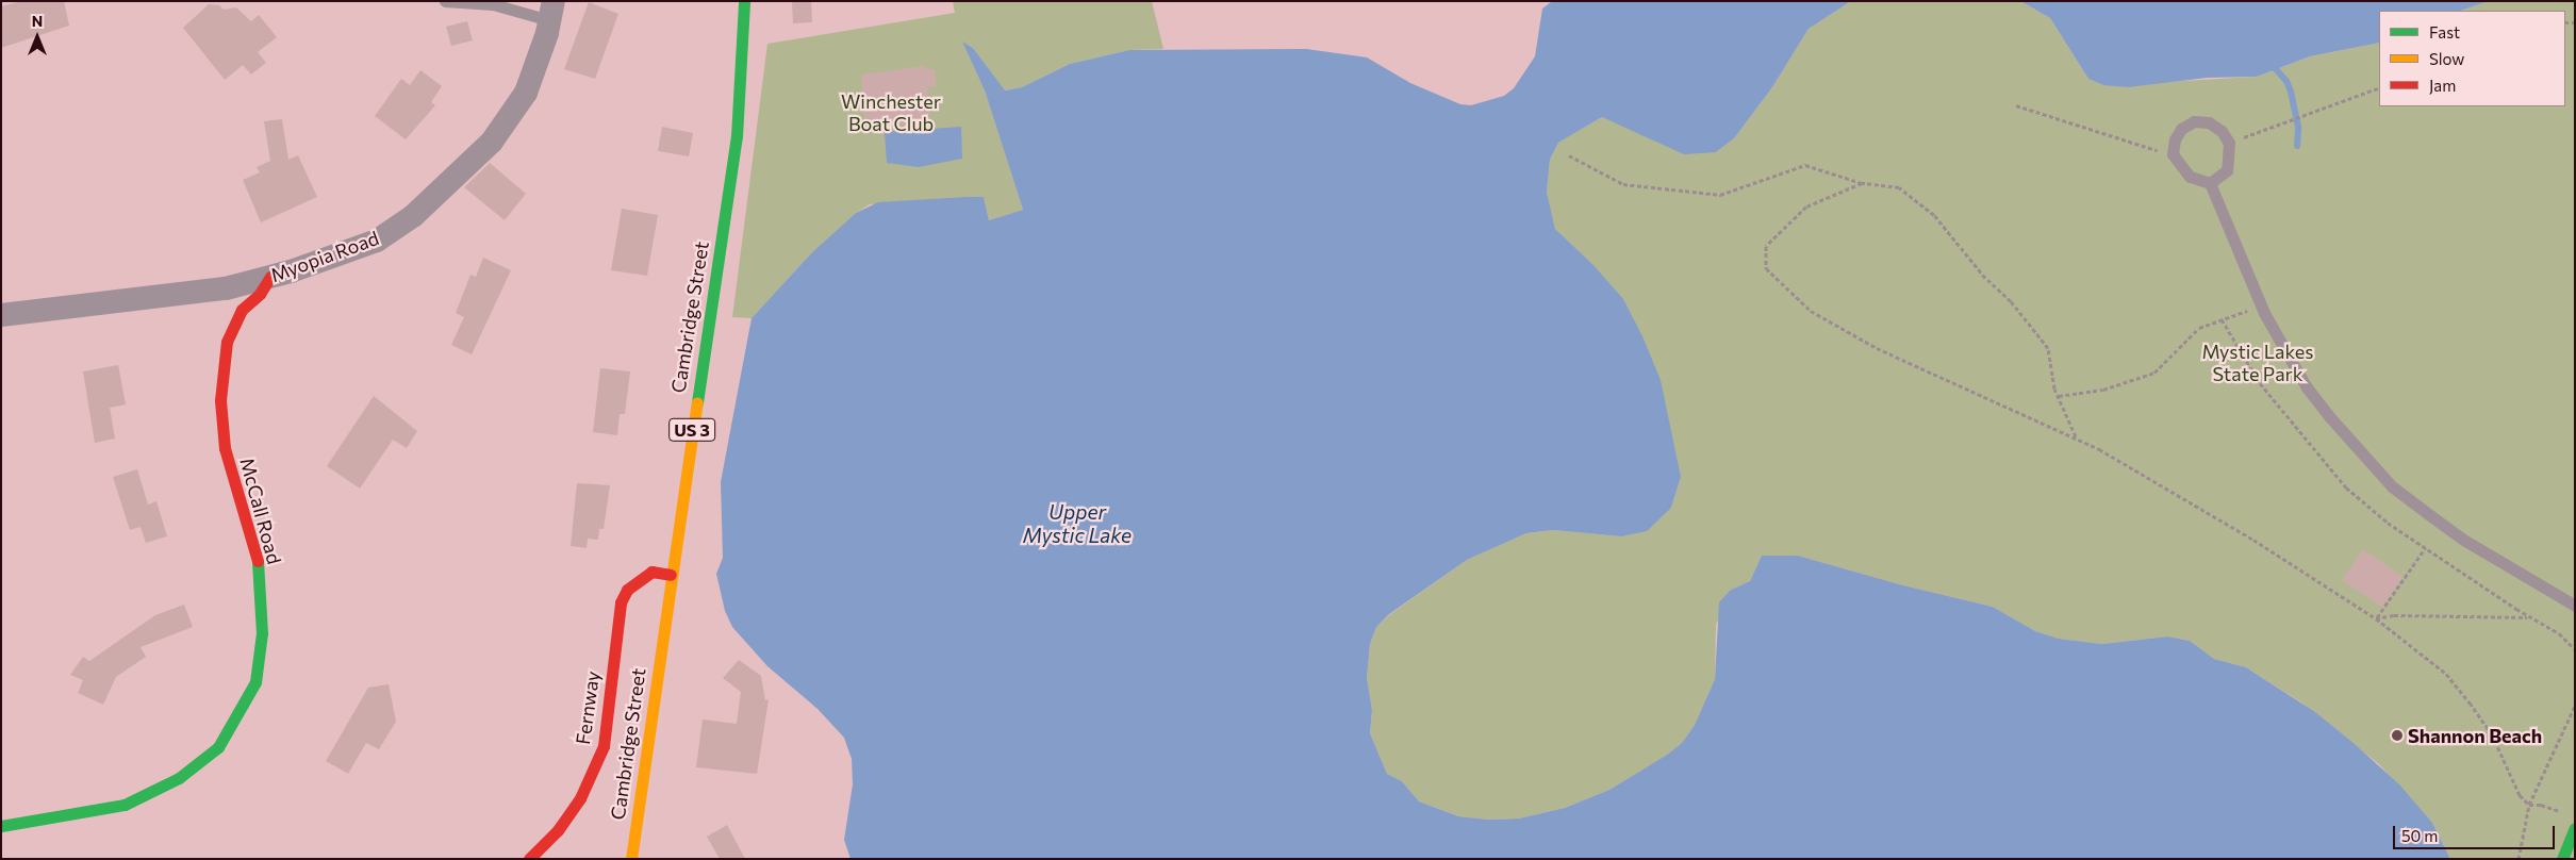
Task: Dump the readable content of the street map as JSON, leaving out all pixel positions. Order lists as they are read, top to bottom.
{
  "streets": {
    "main road": [
      "Cambridge Street",
      "US 3",
      "McCall Road",
      "Fernway"
    ],
    "street": ["Myopia Road"]
  },
  "crossings": [
    ["Myopia Road", "McCall Road"],
    ["Cambridge Street", "Fernway"]
  ],
  "water": ["Upper Mystic Lake"],
  "parks": ["Winchester Boat Club", "Mystic Lakes State Park"],
  "places": ["Shannon Beach"],
  "legend": ["Fast", "Slow", "Jam"],
  "scale_bar": "50 m",
  "north": "top"
}
